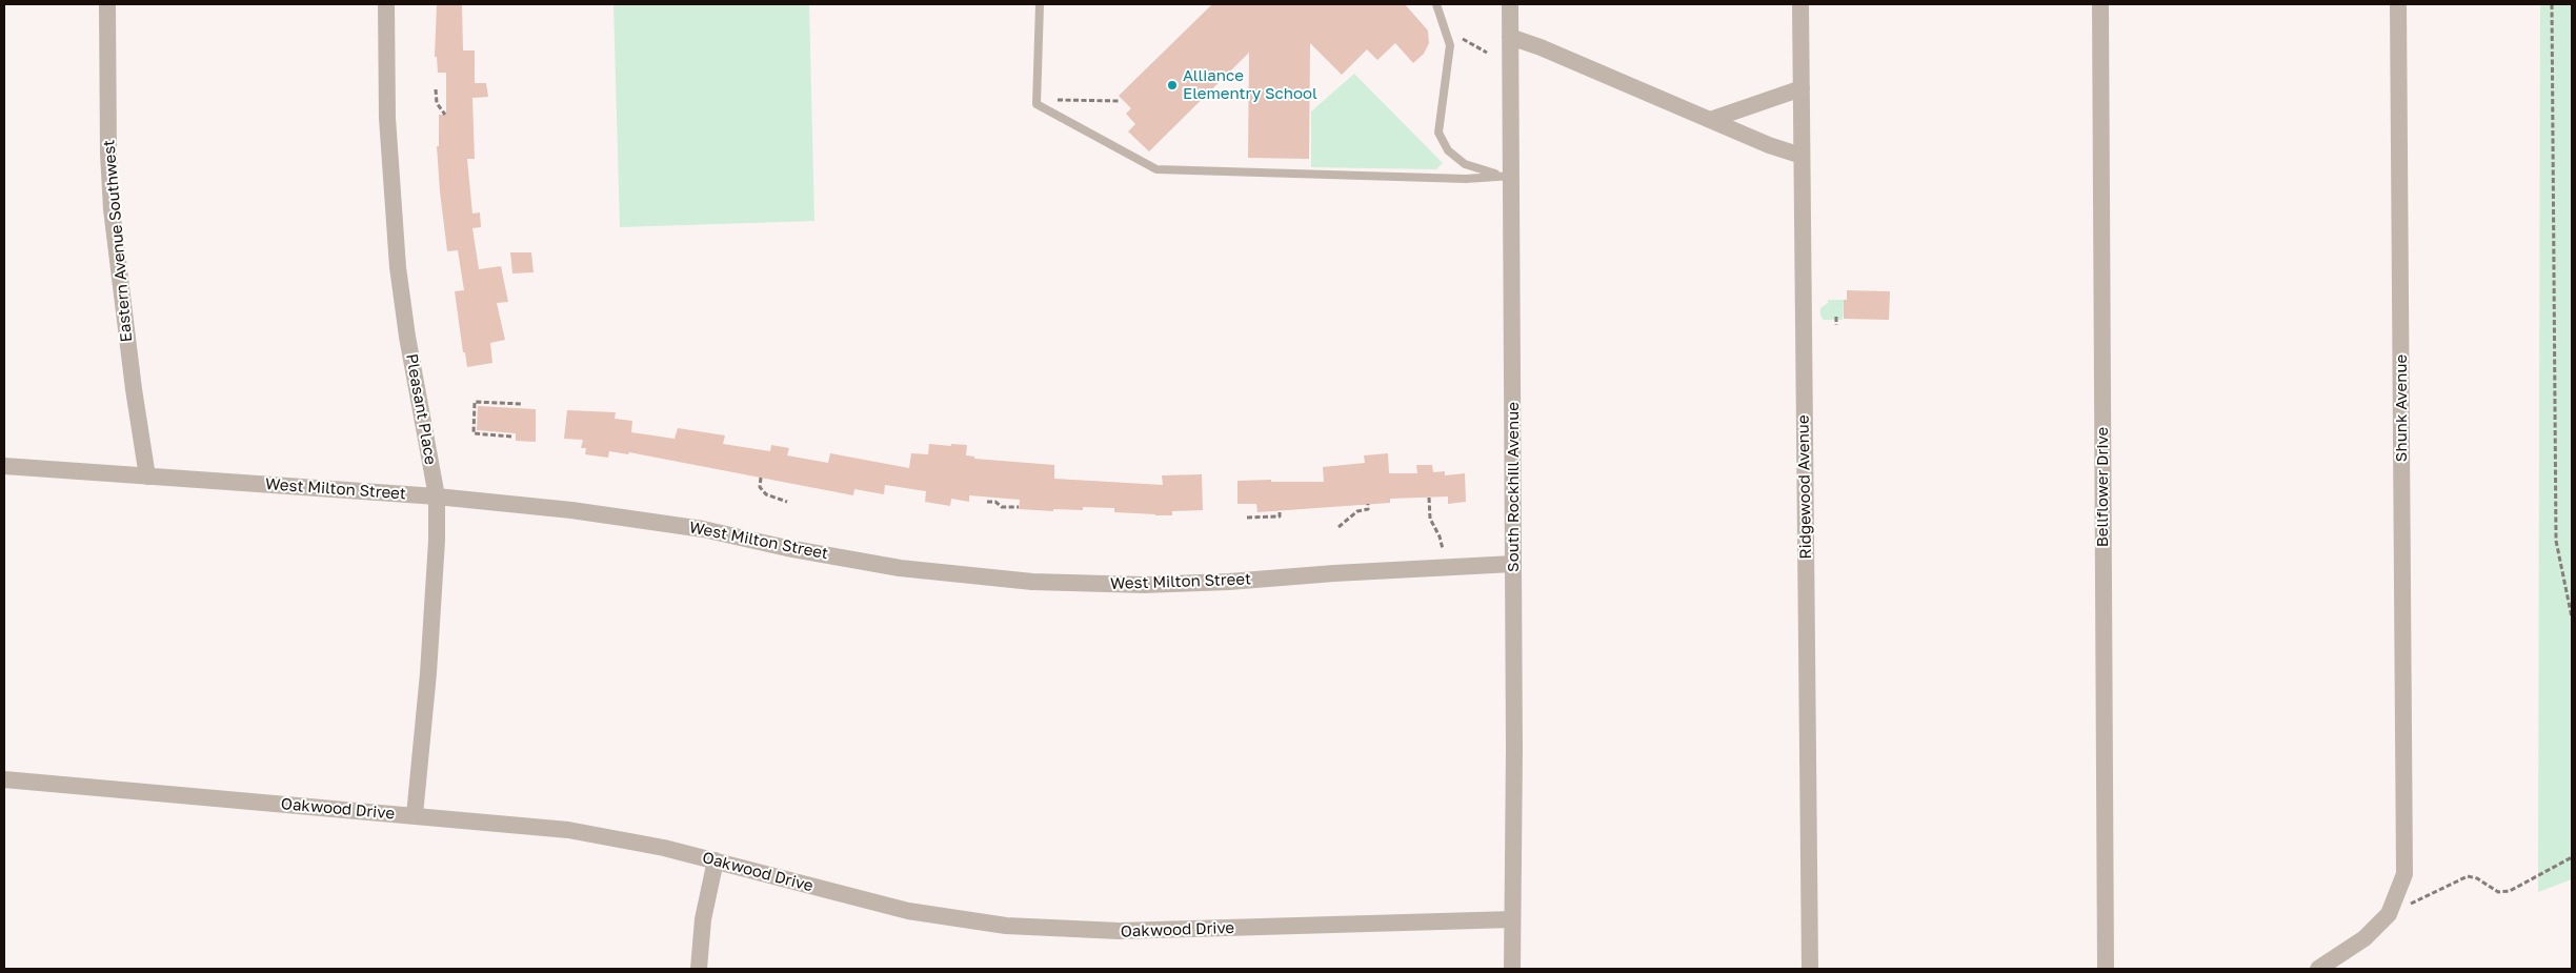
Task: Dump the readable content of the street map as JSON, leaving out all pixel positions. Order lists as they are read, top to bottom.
{
  "streets": {
    "street": [
      "Eastern Avenue Southwest",
      "Shunk Avenue",
      "Pleasant Place",
      "South Rockhill Avenue",
      "Ridgewood Avenue",
      "Bellflower Drive",
      "West Milton Street",
      "Oakwood Drive"
    ]
  },
  "crossings": [
    ["Eastern Avenue Southwest", "West Milton Street"],
    ["Pleasant Place", "West Milton Street"],
    ["Pleasant Place", "Oakwood Drive"],
    ["South Rockhill Avenue", "West Milton Street"],
    ["South Rockhill Avenue", "Oakwood Drive"]
  ],
  "places": ["Alliance Elementry School"]
}
